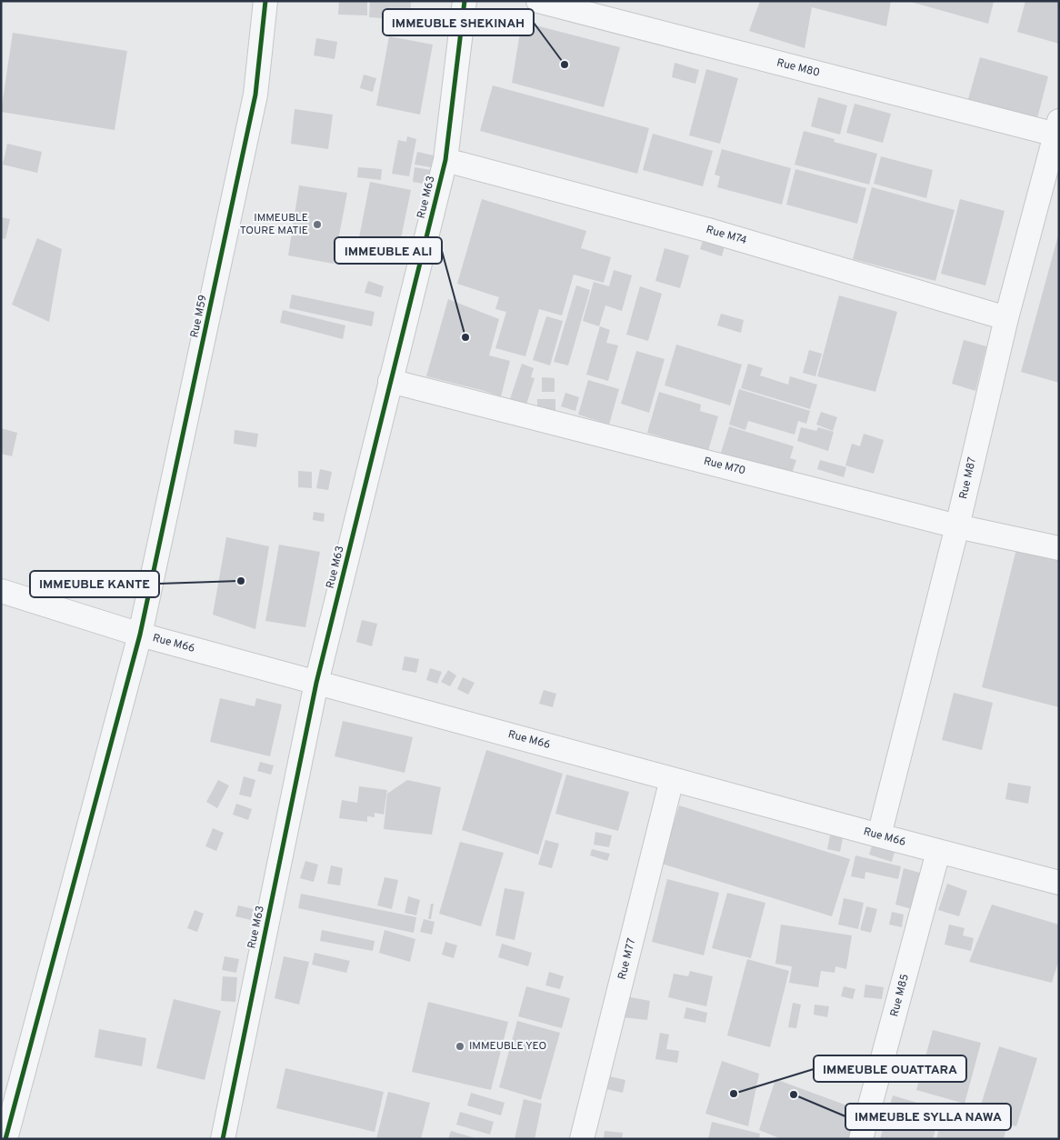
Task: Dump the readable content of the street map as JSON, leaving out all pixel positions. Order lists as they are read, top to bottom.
{
  "streets": {
    "street": [
      "Rue M80",
      "Rue M63",
      "Rue M74",
      "Rue M59",
      "Rue M70",
      "Rue M87",
      "Rue M66",
      "Rue M77",
      "Rue M85"
    ]
  },
  "crossings": [
    ["Rue M80", "Rue M87"],
    ["Rue M63", "Rue M74"],
    ["Rue M63", "Rue M70"],
    ["Rue M63", "Rue M66"],
    ["Rue M74", "Rue M87"],
    ["Rue M59", "Rue M66"],
    ["Rue M70", "Rue M87"],
    ["Rue M87", "Rue M66"],
    ["Rue M66", "Rue M77"],
    ["Rue M66", "Rue M85"]
  ],
  "places": [
    "IMMEUBLE SHEKINAH",
    "IMMEUBLE TOURE MATIE",
    "IMMEUBLE ALI",
    "IMMEUBLE KANTE",
    "IMMEUBLE YEO",
    "IMMEUBLE OUATTARA",
    "IMMEUBLE SYLLA NAWA"
  ]
}
